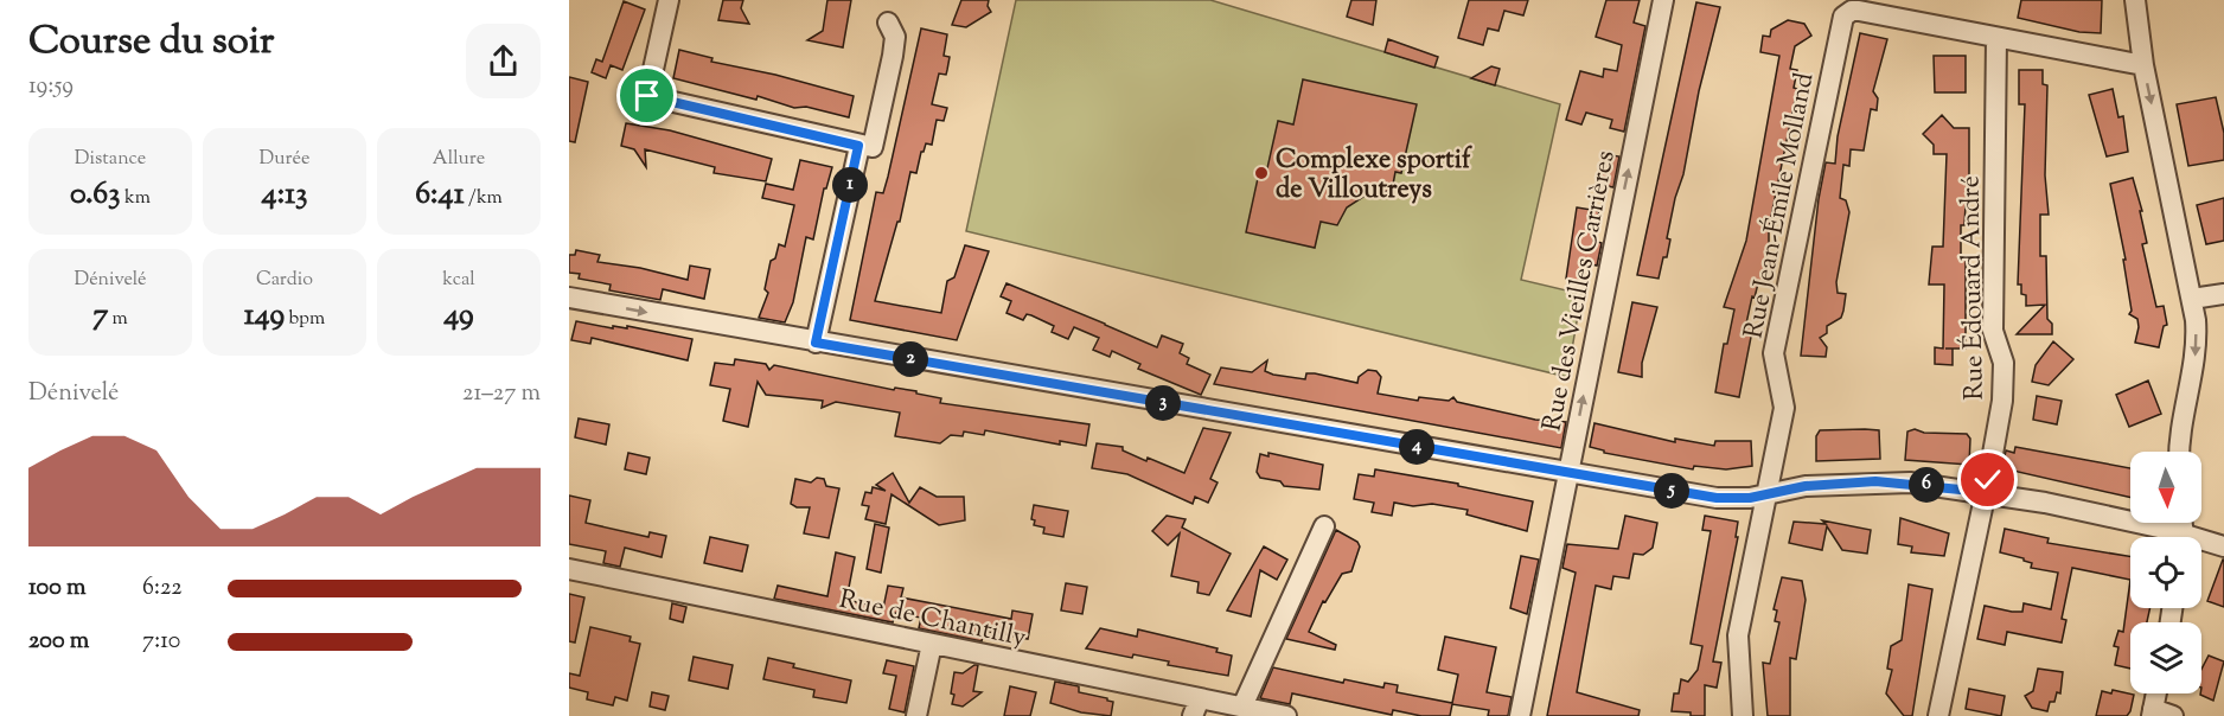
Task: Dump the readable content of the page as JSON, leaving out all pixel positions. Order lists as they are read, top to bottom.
{
  "streets": {
    "street": [
      "Rue Jean-Émile Molland",
      "Rue Édouard André",
      "Rue des Vieilles Carrières",
      "Rue de Chantilly"
    ]
  },
  "crossings": [
    ["Rue Jean-Émile Molland", "Rue Édouard André"]
  ],
  "one_way": ["Rue des Vieilles Carrières"],
  "places": ["Complexe sportif de Villoutreys"],
  "north": "bottom",
  "page": {
    "heading": ["Course du soir", "19:59"],
    "stats": [
      ["Distance", "0.63 km"],
      ["Durée", "4:13"],
      ["Allure", "6:41 /km"],
      ["Dénivelé", "7 m"],
      ["Cardio", "149 bpm"],
      ["kcal", "49"]
    ],
    "pins": [
      "1",
      "2",
      "3",
      "4",
      "6",
      "5"
    ],
    "chart": ["Dénivelé", "21–27 m"],
    "list": [
      {
        "name": "100 m",
        "note": "6:22"
      },
      {
        "name": "200 m",
        "note": "7:10"
      }
    ]
  }
}
